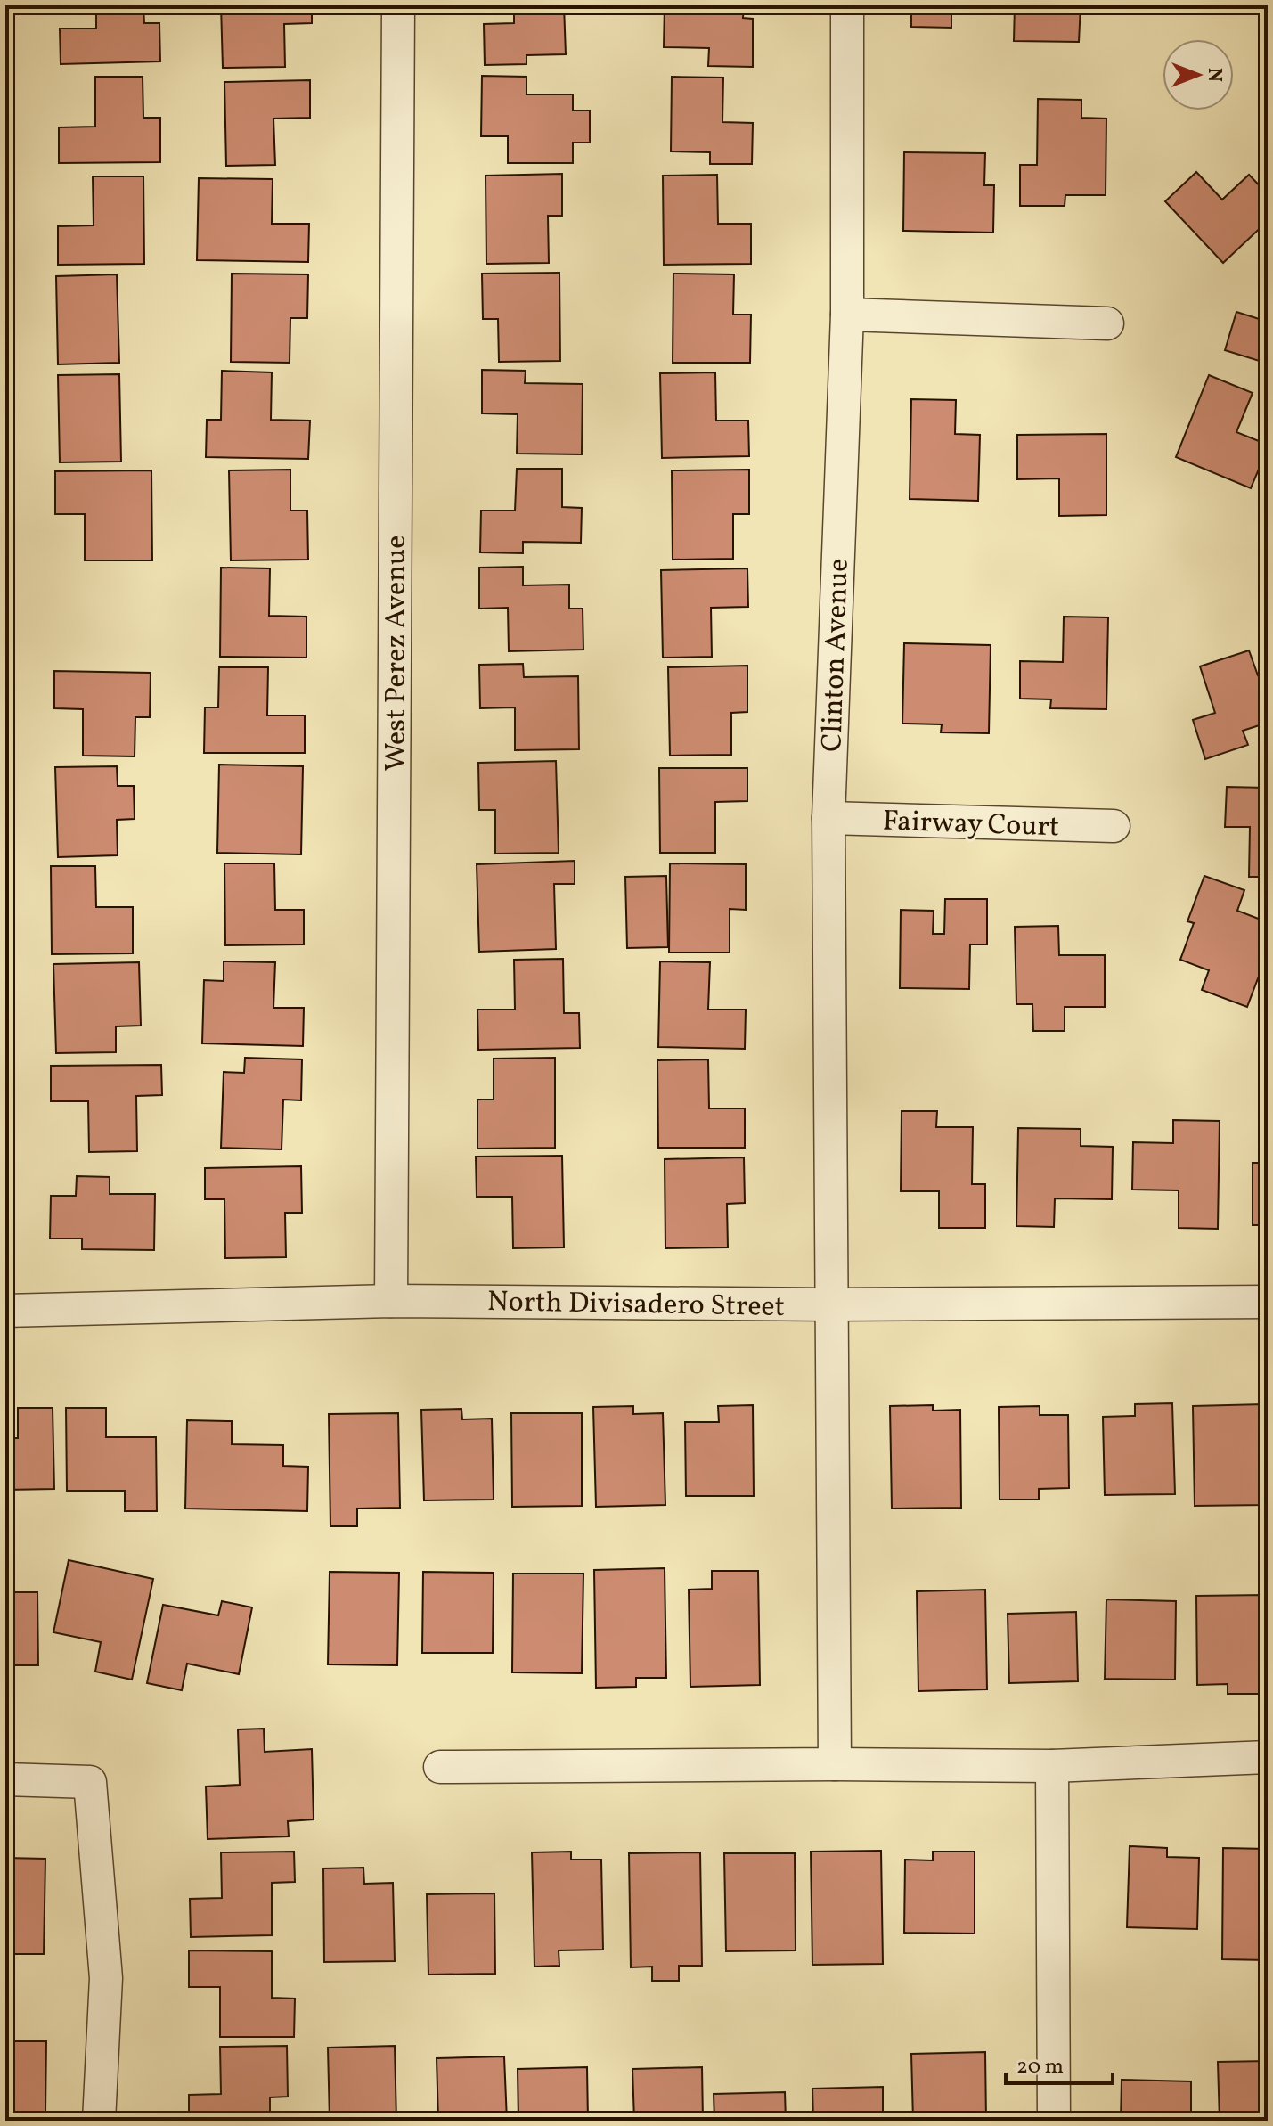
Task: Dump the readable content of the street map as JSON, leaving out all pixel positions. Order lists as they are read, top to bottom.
{
  "streets": {
    "street": [
      "West Perez Avenue",
      "Clinton Avenue",
      "Fairway Court",
      "North Divisadero Street"
    ]
  },
  "crossings": [
    ["West Perez Avenue", "North Divisadero Street"],
    ["Clinton Avenue", "Fairway Court"],
    ["Clinton Avenue", "North Divisadero Street"]
  ],
  "scale_bar": "20 m",
  "north": "right"
}
